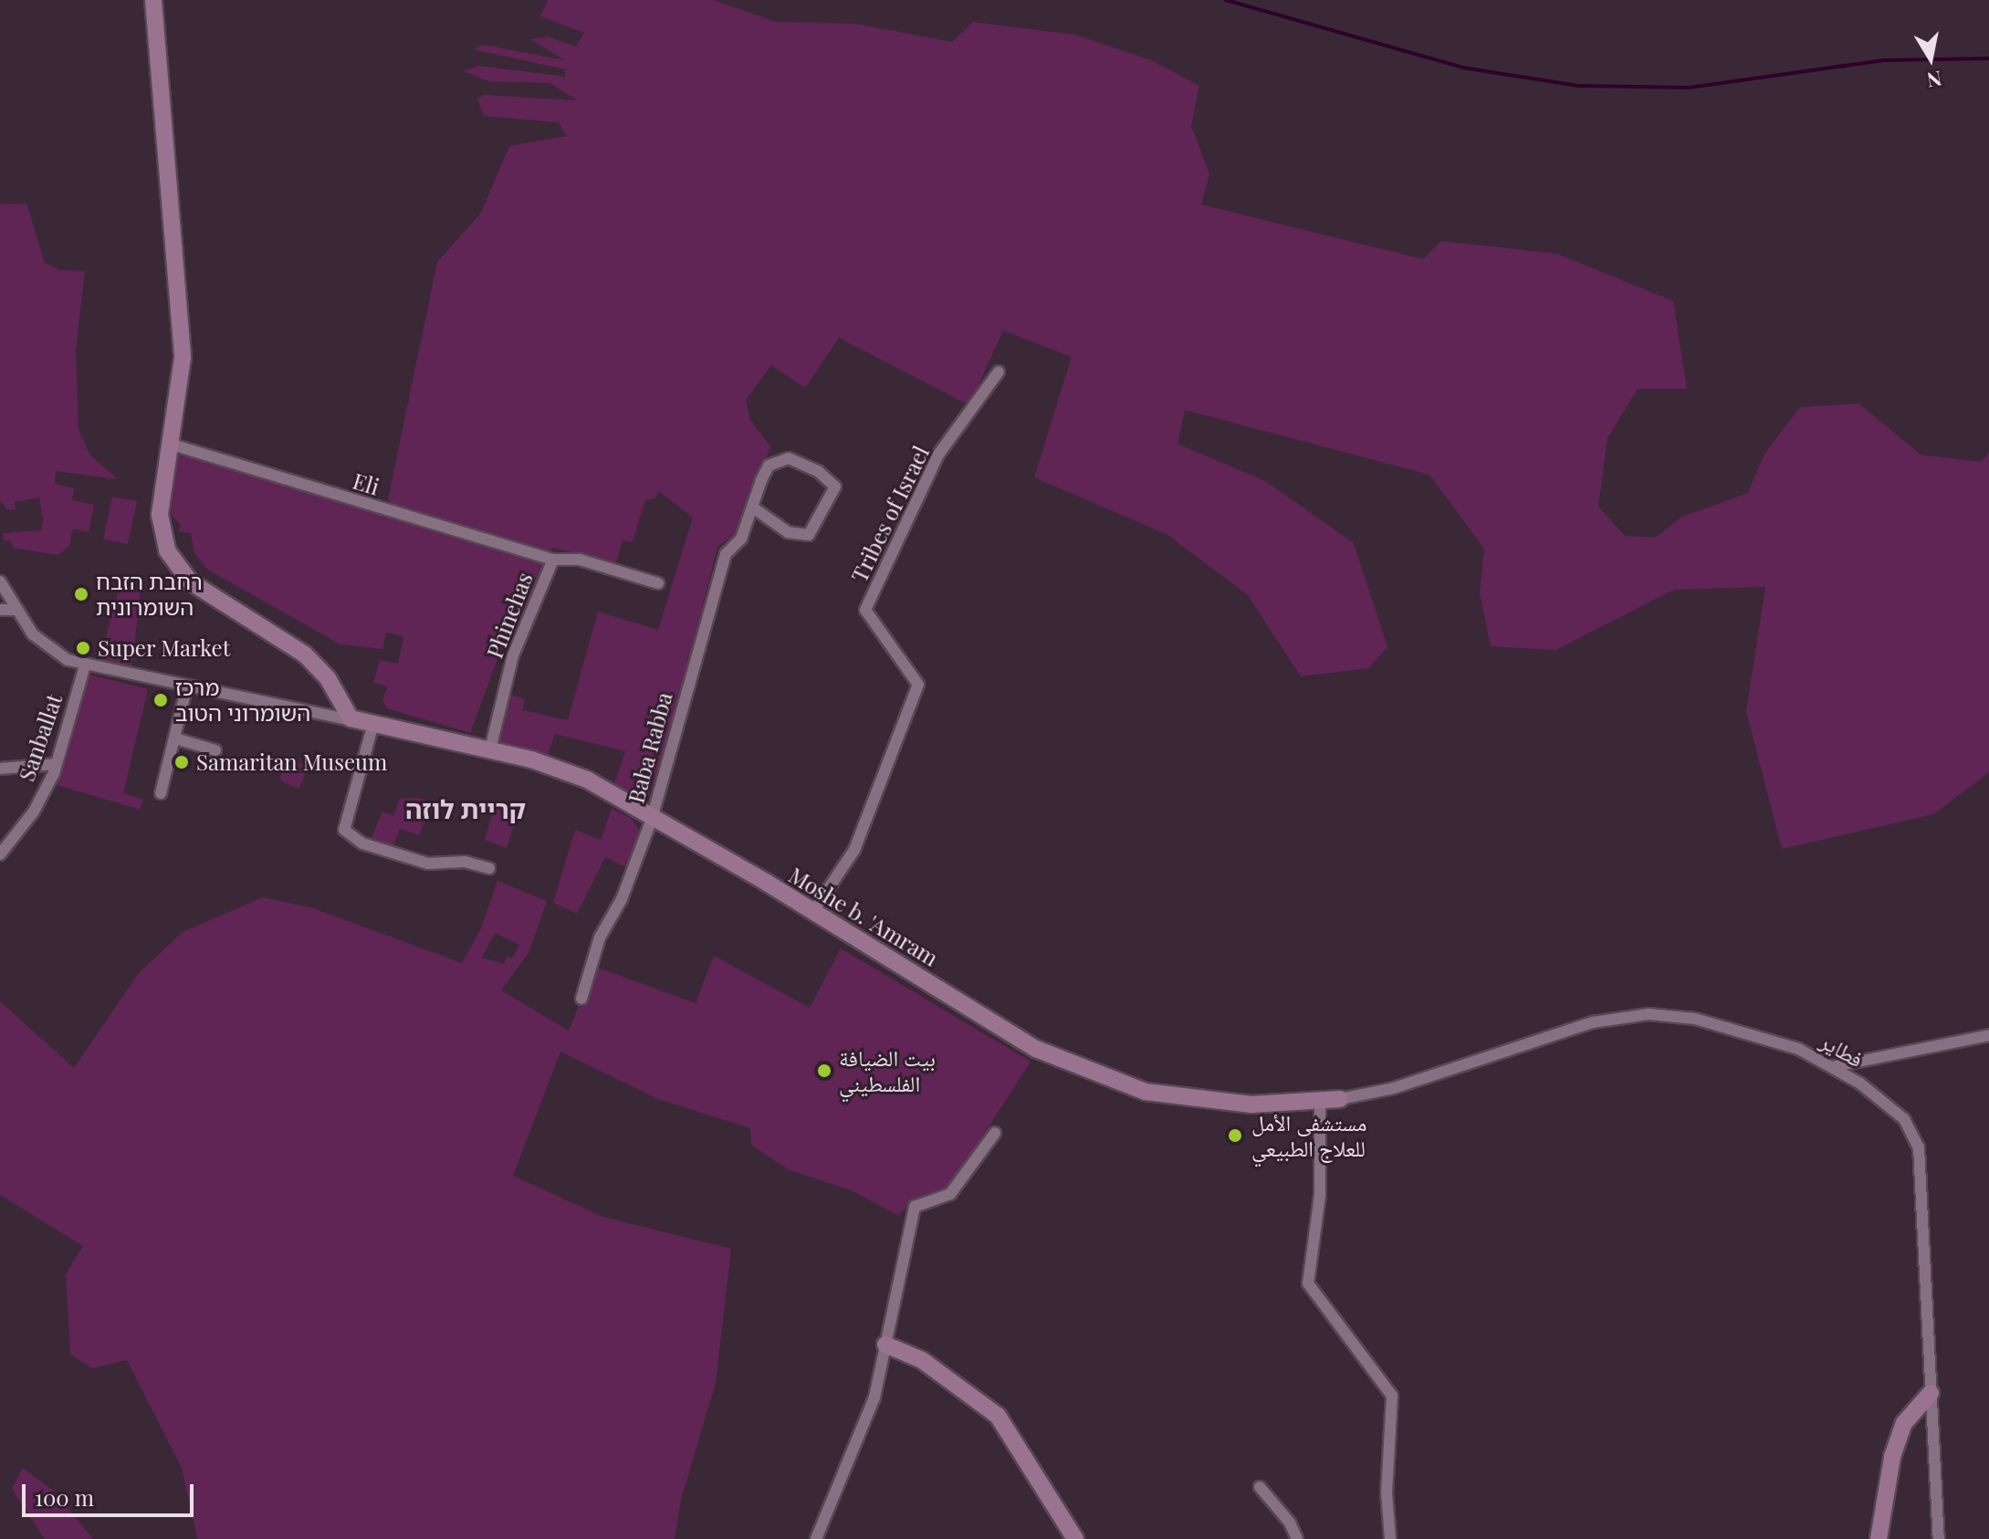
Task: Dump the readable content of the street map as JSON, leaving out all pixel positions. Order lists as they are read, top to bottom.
{
  "streets": {
    "street": [
      "Eli",
      "Tribes of Israel",
      "Phinehas",
      "Sanballat",
      "Baba Rabba",
      "Moshe b. 'Amram",
      "فطاير"
    ]
  },
  "crossings": [
    ["Eli", "Phinehas"],
    ["Tribes of Israel", "Moshe b. 'Amram"],
    ["Phinehas", "Moshe b. 'Amram"],
    ["Baba Rabba", "Moshe b. 'Amram"],
    ["Moshe b. 'Amram", "فطاير"]
  ],
  "districts": ["קריית לוזה"],
  "places": [
    "רחבת הזבח השומרונית",
    "Super Market",
    "מרכז השומרוני הטוב",
    "Samaritan Museum",
    "بيت الضيافة الفلسطيني",
    "مستشفى الأمل للعلاج الطبيعي"
  ],
  "scale_bar": "100 m",
  "north": "bottom"
}
